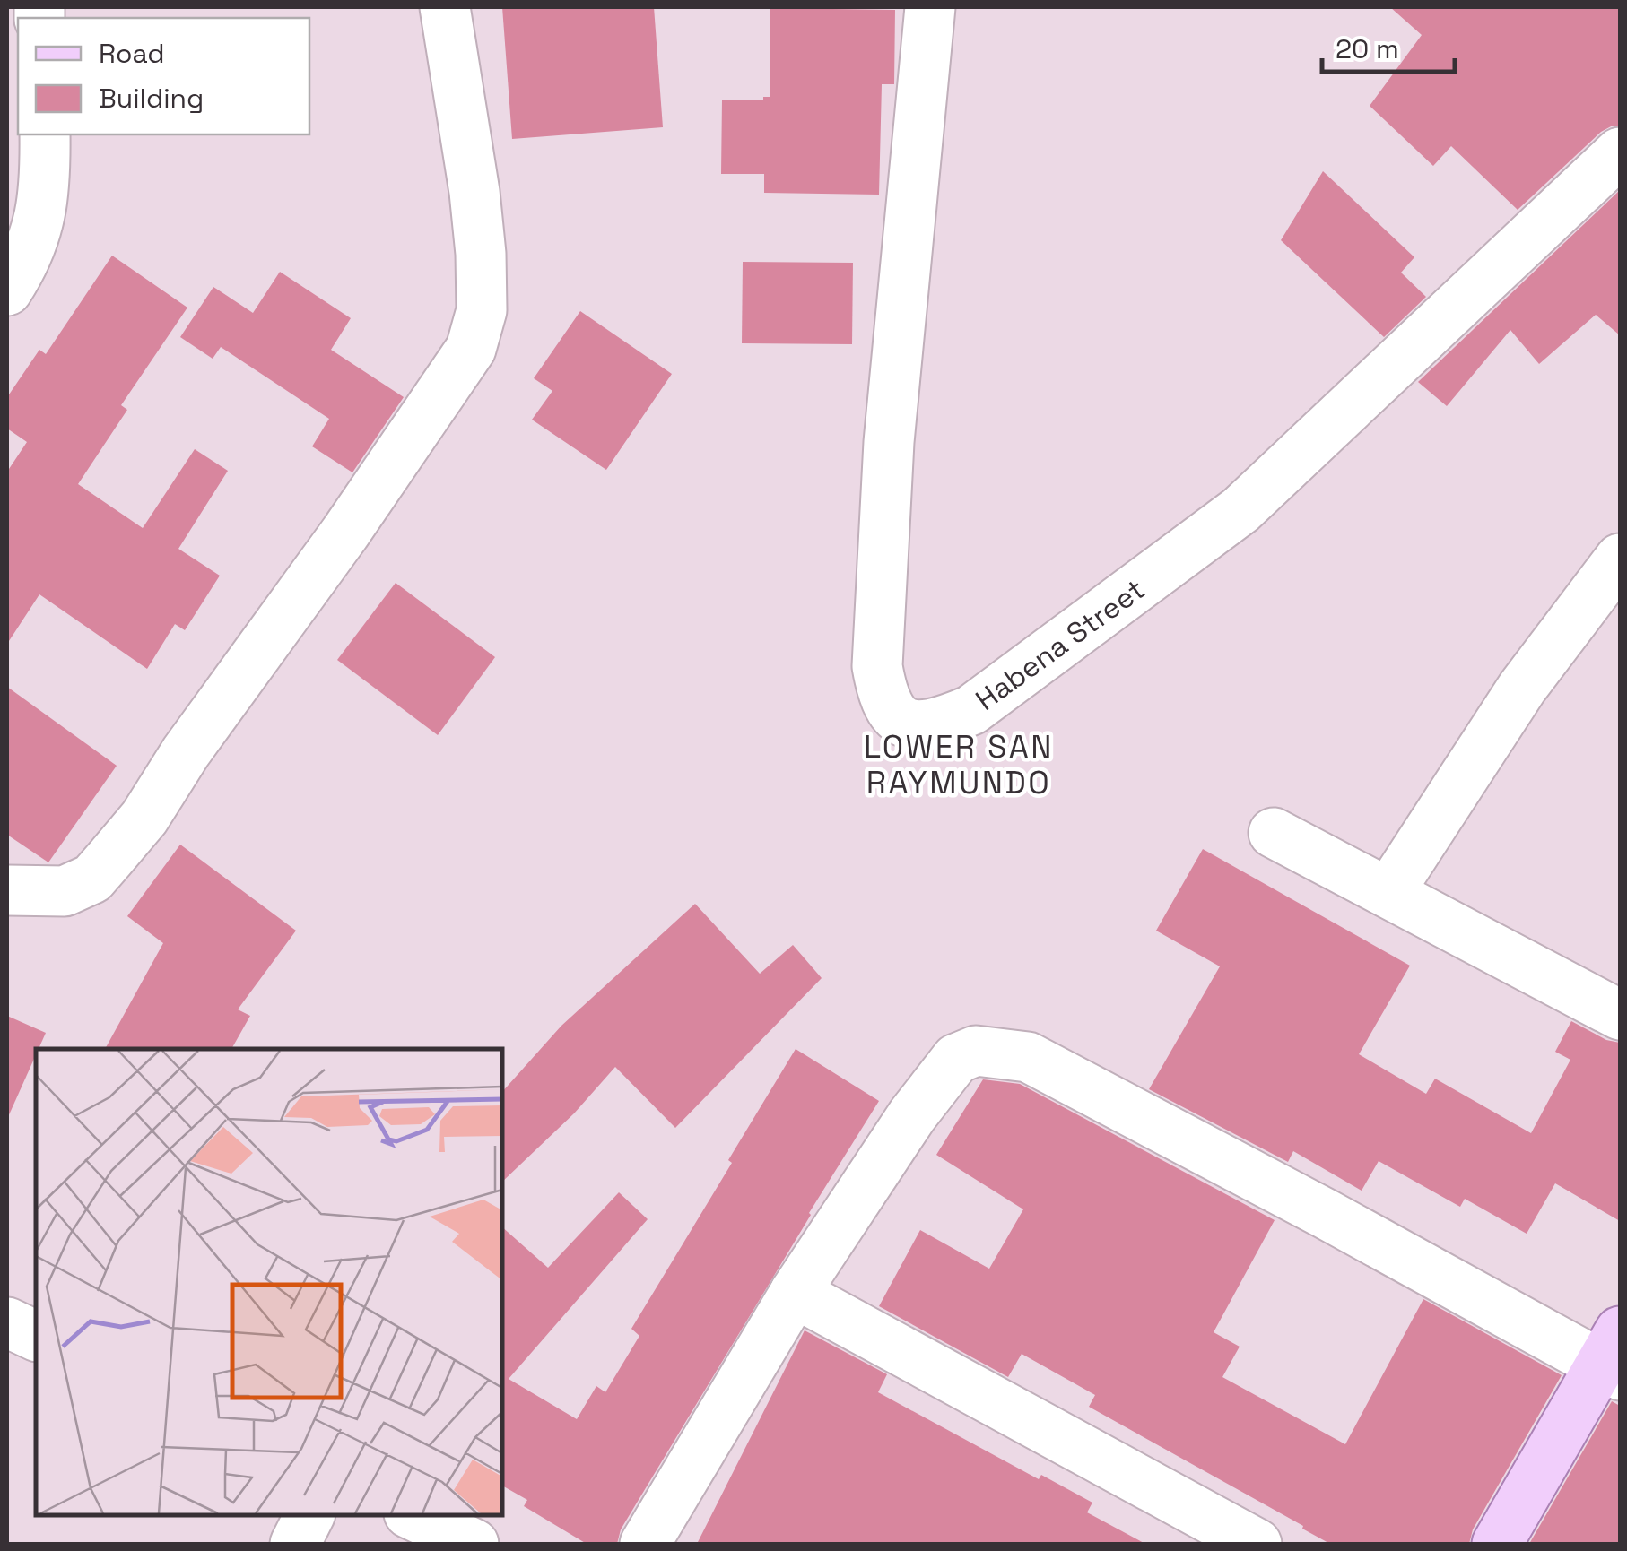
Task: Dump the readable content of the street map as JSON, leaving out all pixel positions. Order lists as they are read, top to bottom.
{
  "streets": {
    "street": ["Habena Street"]
  },
  "districts": ["LOWER SAN RAYMUNDO"],
  "legend": ["Road", "Building"],
  "scale_bar": "20 m"
}
